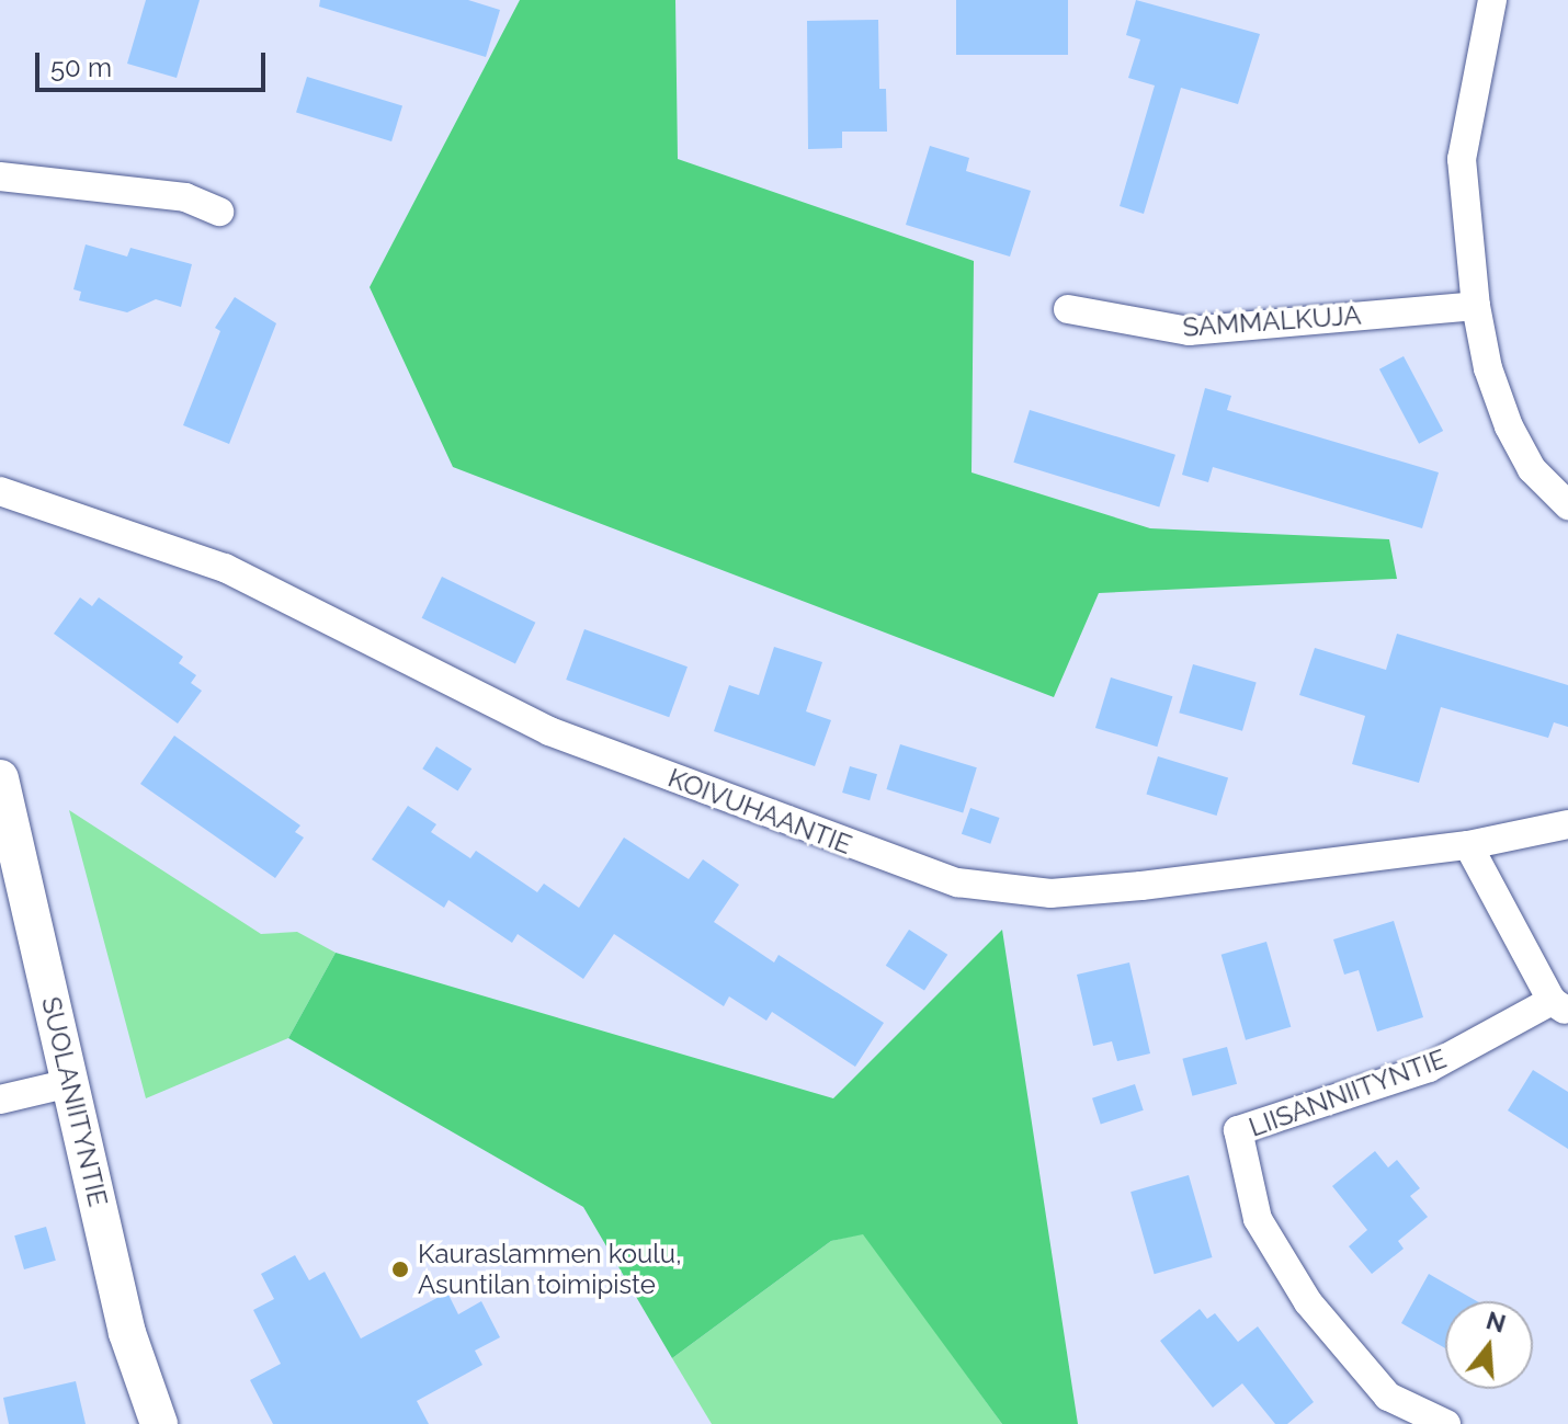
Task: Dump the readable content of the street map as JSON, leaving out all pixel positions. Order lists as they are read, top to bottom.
{
  "streets": {
    "street": [
      "SAMMALKUJA",
      "KOIVUHAANTIE",
      "LIISANNIITYNTIE",
      "SUOLANIITYNTIE"
    ]
  },
  "places": ["Kauraslammen koulu, Asuntilan toimipiste"],
  "scale_bar": "50 m",
  "north": "top"
}
